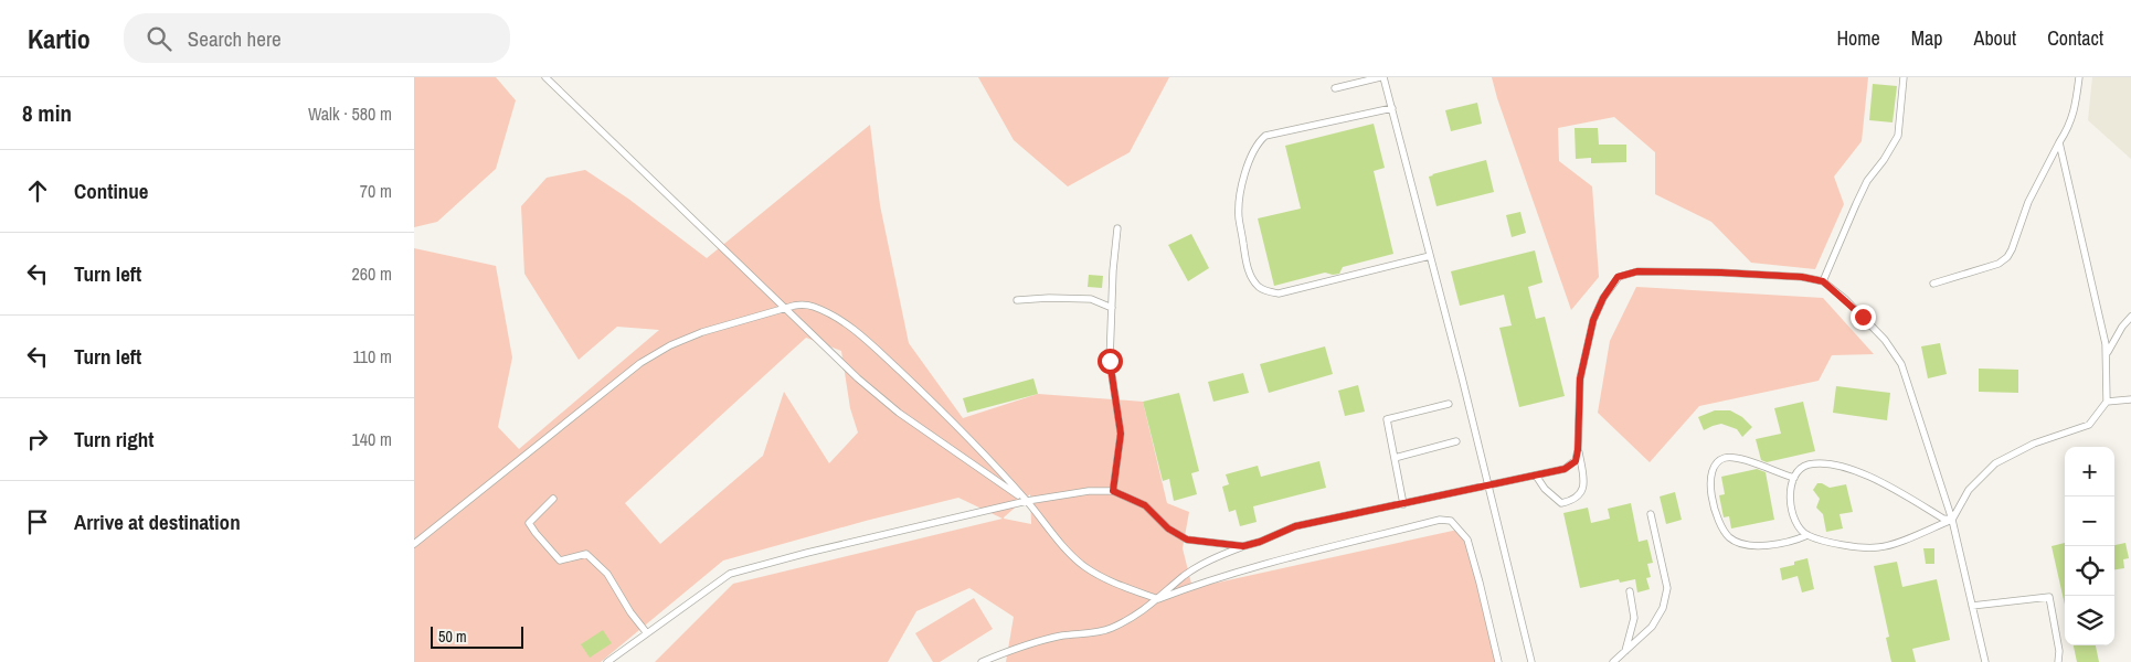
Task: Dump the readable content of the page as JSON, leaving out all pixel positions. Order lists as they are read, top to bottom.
{
  "scale_bar": "50 m",
  "page": {
    "header": "Kartio",
    "search": "Search here",
    "nav": [
      "Home",
      "Map",
      "About",
      "Contact"
    ],
    "heading": ["8 min", "Walk · 580 m"],
    "list": [
      ["Continue", "70 m"],
      ["Turn left", "260 m"],
      ["Turn left", "110 m"],
      ["Turn right", "140 m"],
      "Arrive at destination"
    ],
    "map_buttons": ["+", "−"],
    "scale": "50 m"
  }
}
